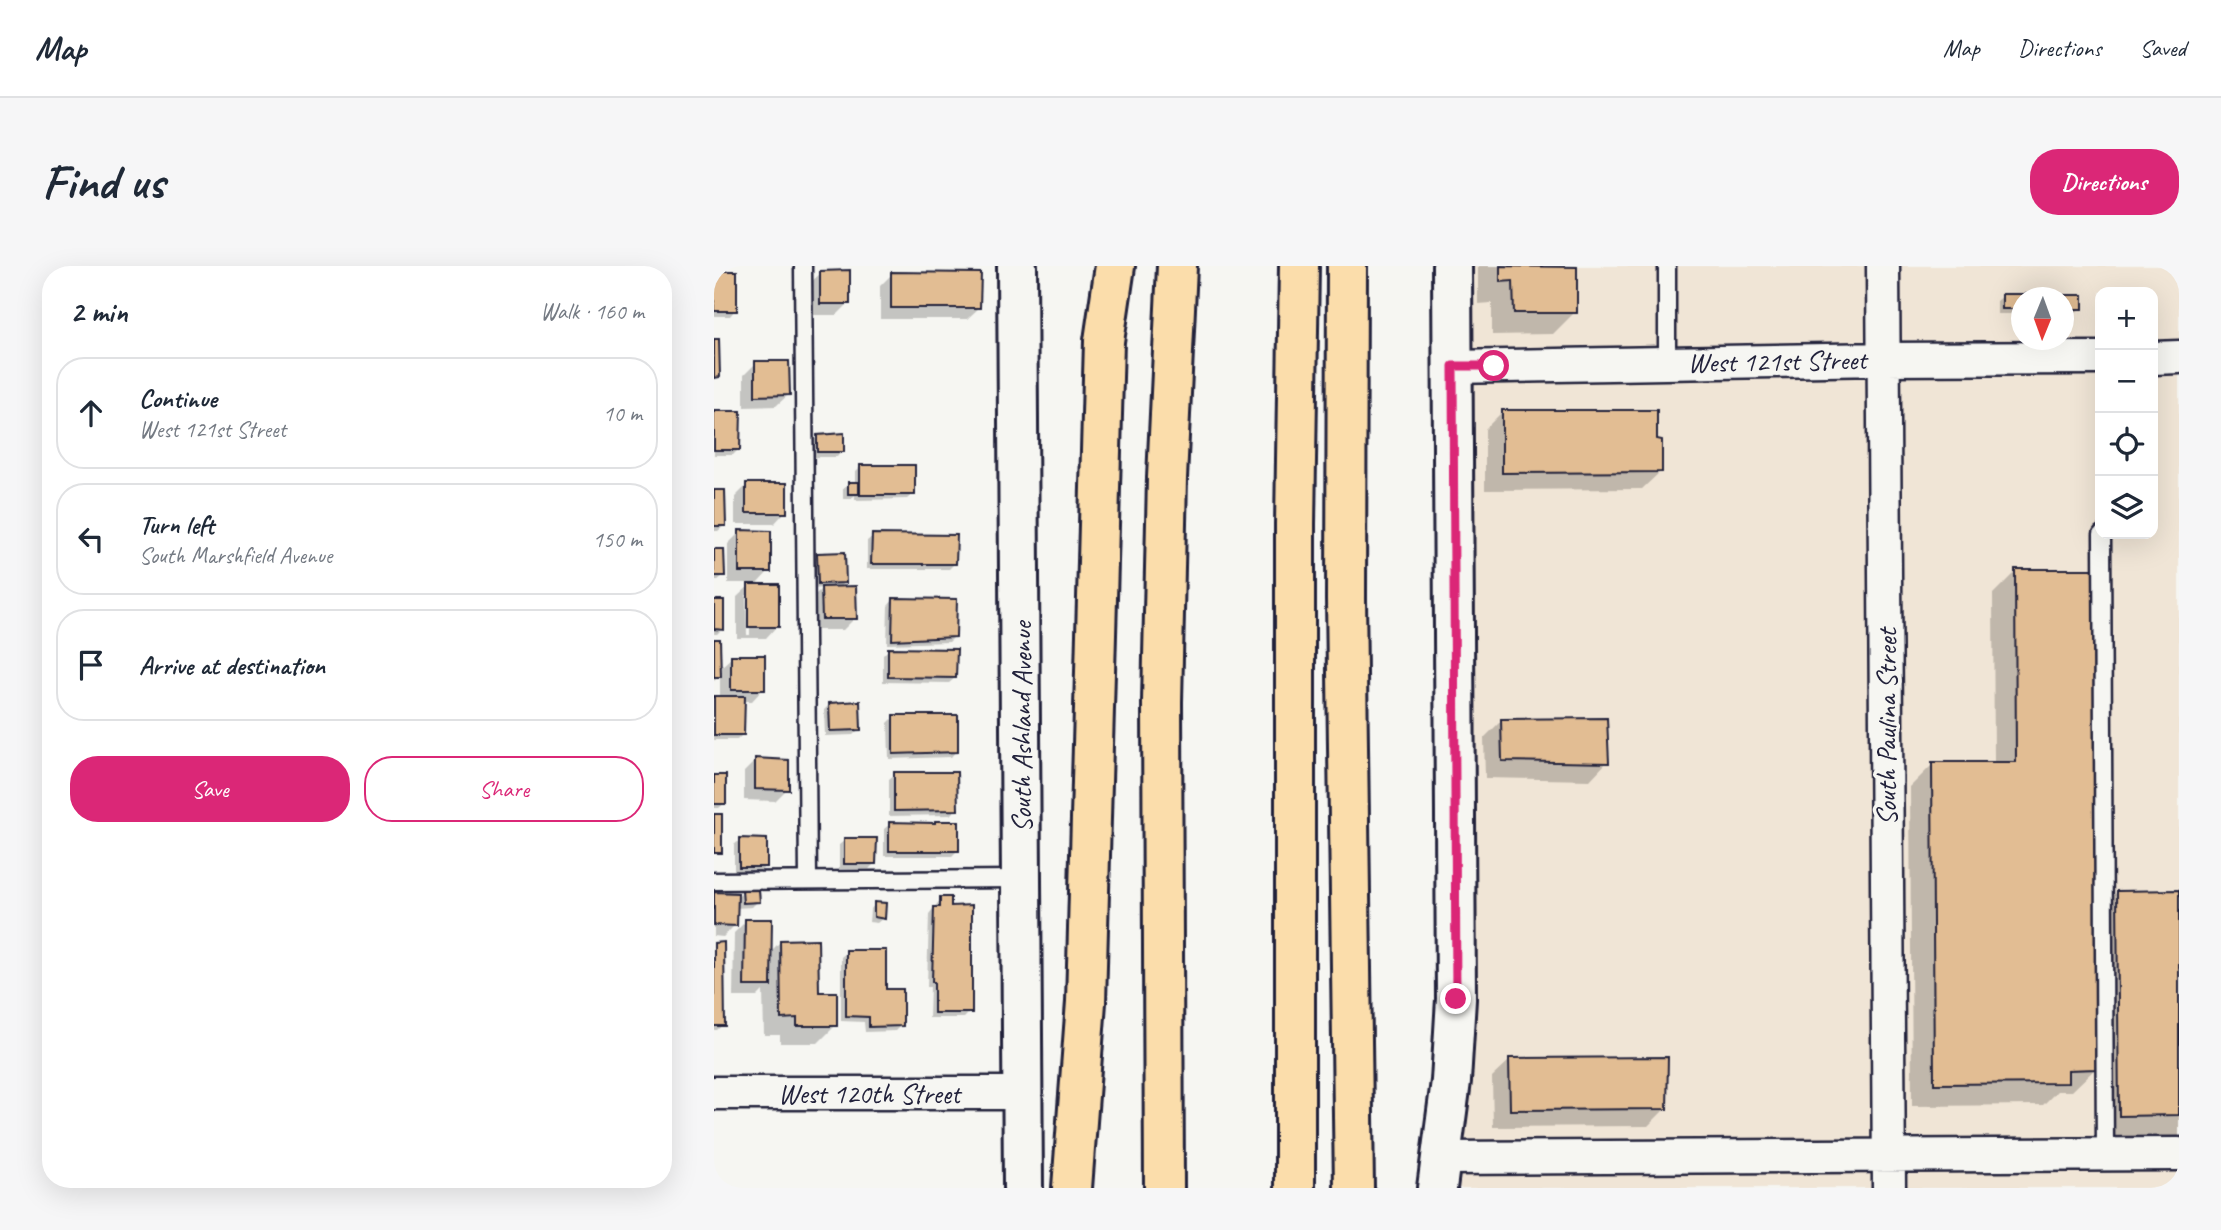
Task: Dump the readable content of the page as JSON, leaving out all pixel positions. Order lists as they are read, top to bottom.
{
  "streets": {
    "main road": ["South Ashland Avenue"],
    "street": ["West 121st Street", "South Paulina Street", "West 120th Street"]
  },
  "crossings": [
    ["West 121st Street", "South Paulina Street"],
    ["South Ashland Avenue", "West 120th Street"]
  ],
  "north": "bottom",
  "page": {
    "header": "Map",
    "nav": ["Map", "Directions", "Saved"],
    "buttons": [
      "Directions",
      ["Save", "Share"]
    ],
    "title": "Find us",
    "heading": ["2 min", "Walk · 160 m"],
    "map_buttons": ["+", "−"],
    "list": [
      ["Continue", "West 121st Street", "10 m"],
      ["Turn left", "South Marshfield Avenue", "150 m"],
      "Arrive at destination"
    ]
  }
}
